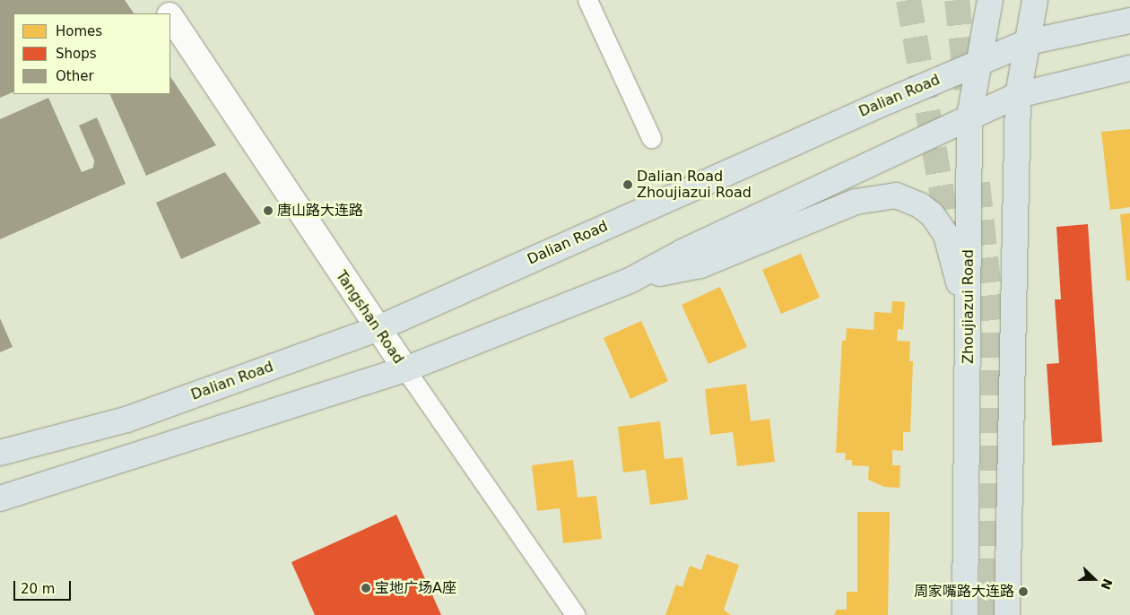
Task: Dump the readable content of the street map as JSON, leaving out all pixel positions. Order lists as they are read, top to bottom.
{
  "streets": {
    "main road": ["Dalian Road", "Zhoujiazui Road"],
    "street": ["Tangshan Road"]
  },
  "crossings": [
    ["Dalian Road", "Zhoujiazui Road"],
    ["Dalian Road", "Tangshan Road"]
  ],
  "places": [
    "Dalian Road Zhoujiazui Road",
    "唐山路大连路",
    "宝地广场A座",
    "周家嘴路大连路"
  ],
  "legend": ["Homes", "Shops", "Other"],
  "scale_bar": "20 m",
  "north": "right"
}
